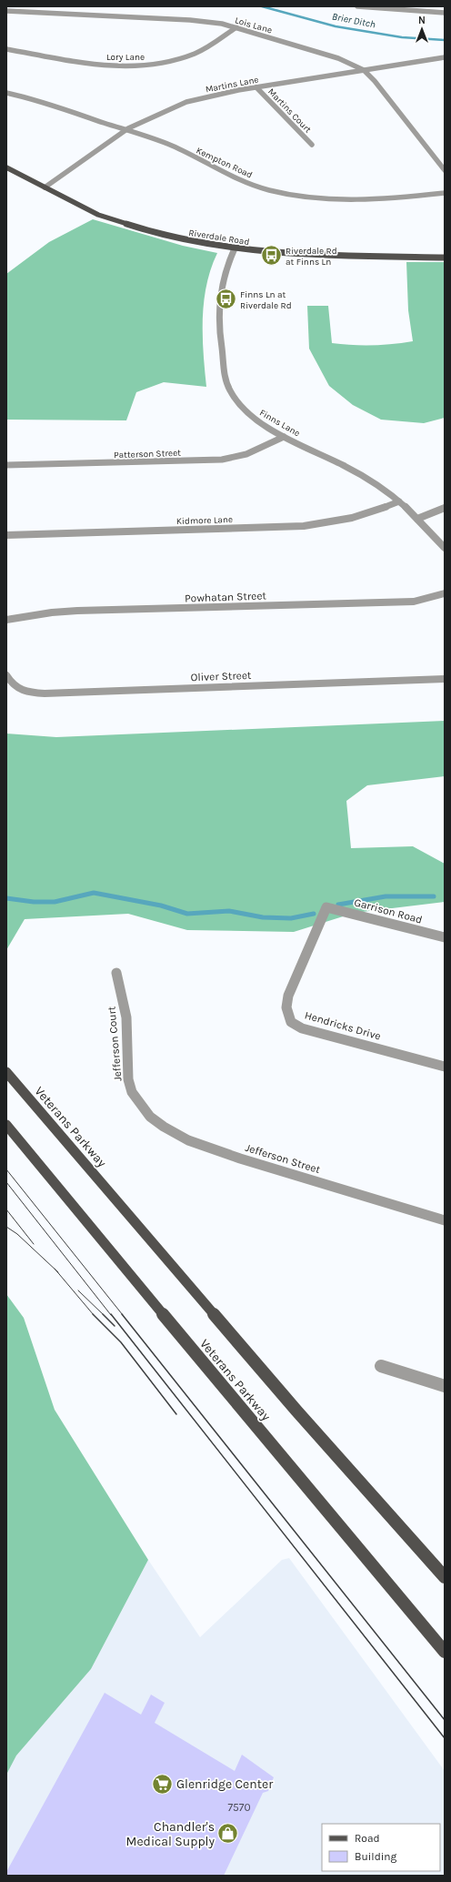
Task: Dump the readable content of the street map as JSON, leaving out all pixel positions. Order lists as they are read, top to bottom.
{
  "streets": {
    "main road": ["Riverdale Road", "Veterans Parkway"],
    "street": [
      "Lois Lane",
      "Lory Lane",
      "Martins Lane",
      "Martins Court",
      "Kempton Road",
      "Finns Lane",
      "Patterson Street",
      "Kidmore Lane",
      "Powhatan Street",
      "Oliver Street",
      "Garrison Road",
      "Hendricks Drive",
      "Jefferson Court",
      "Jefferson Street"
    ]
  },
  "crossings": [
    ["Lois Lane", "Lory Lane"],
    ["Lois Lane", "Martins Lane"],
    ["Martins Lane", "Martins Court"],
    ["Martins Lane", "Kempton Road"],
    ["Martins Lane", "Riverdale Road"],
    ["Riverdale Road", "Finns Lane"],
    ["Finns Lane", "Patterson Street"],
    ["Finns Lane", "Kidmore Lane"],
    ["Garrison Road", "Hendricks Drive"],
    ["Jefferson Court", "Jefferson Street"]
  ],
  "water": ["Brier Ditch"],
  "places": {
    "bus stop": ["Riverdale Rd at Finns Ln", "Finns Ln at Riverdale Rd"],
    "supermarket": ["Glenridge Center"],
    "shop": ["Chandler's Medical Supply"]
  },
  "house_numbers": ["7570"],
  "legend": ["Road", "Building"],
  "north": "top"
}
